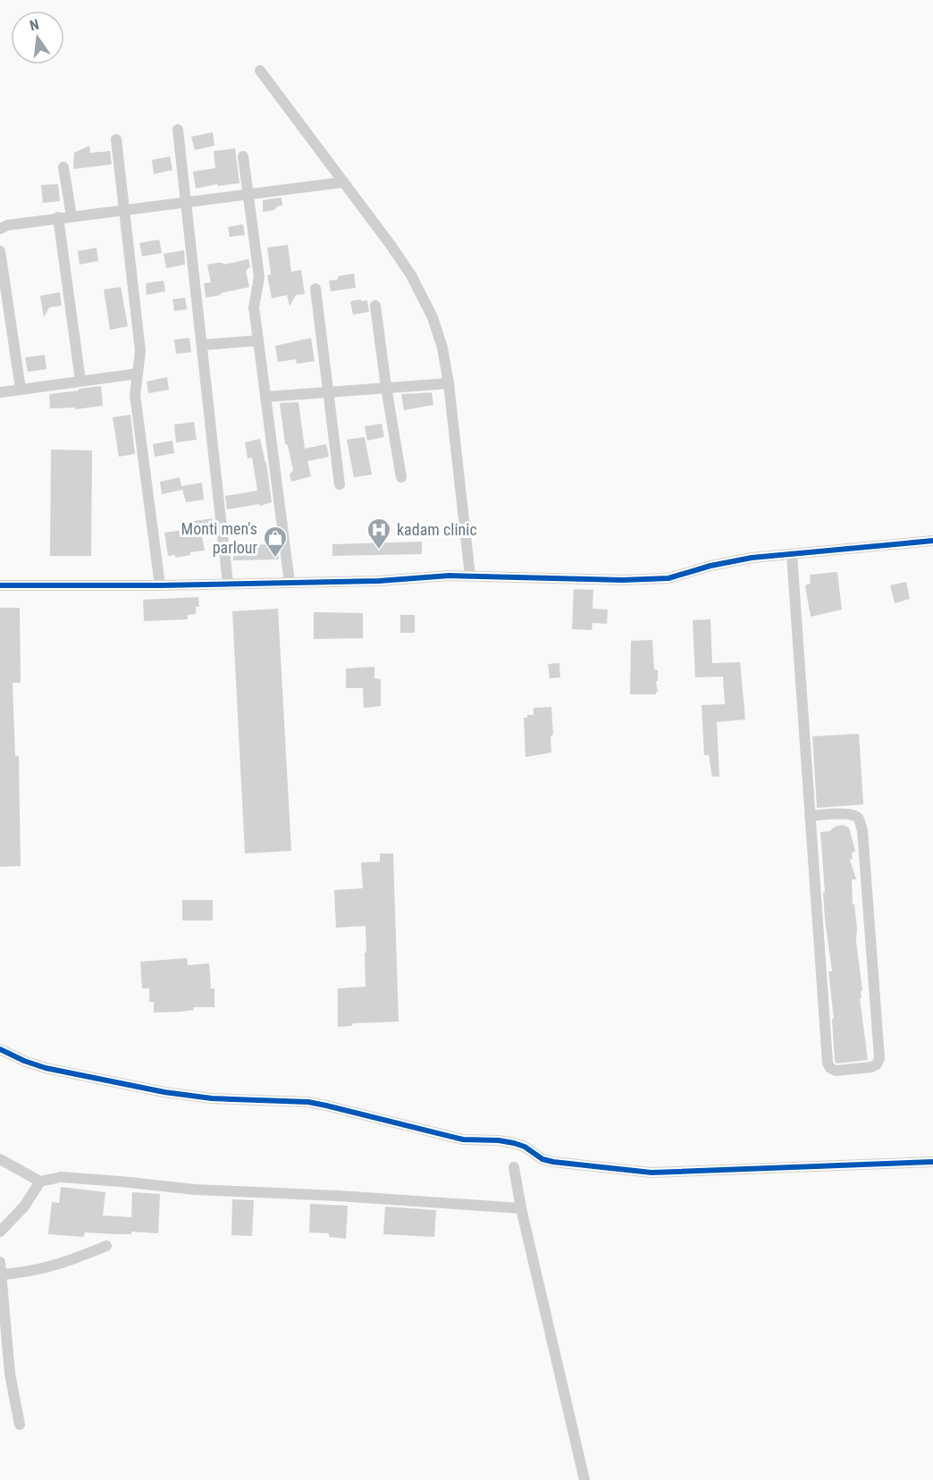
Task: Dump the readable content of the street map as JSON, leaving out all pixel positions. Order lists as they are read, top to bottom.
{
  "places": {
    "hospital": ["kadam clinic"],
    "shop": ["Monti men's parlour"]
  },
  "north": "top"
}
